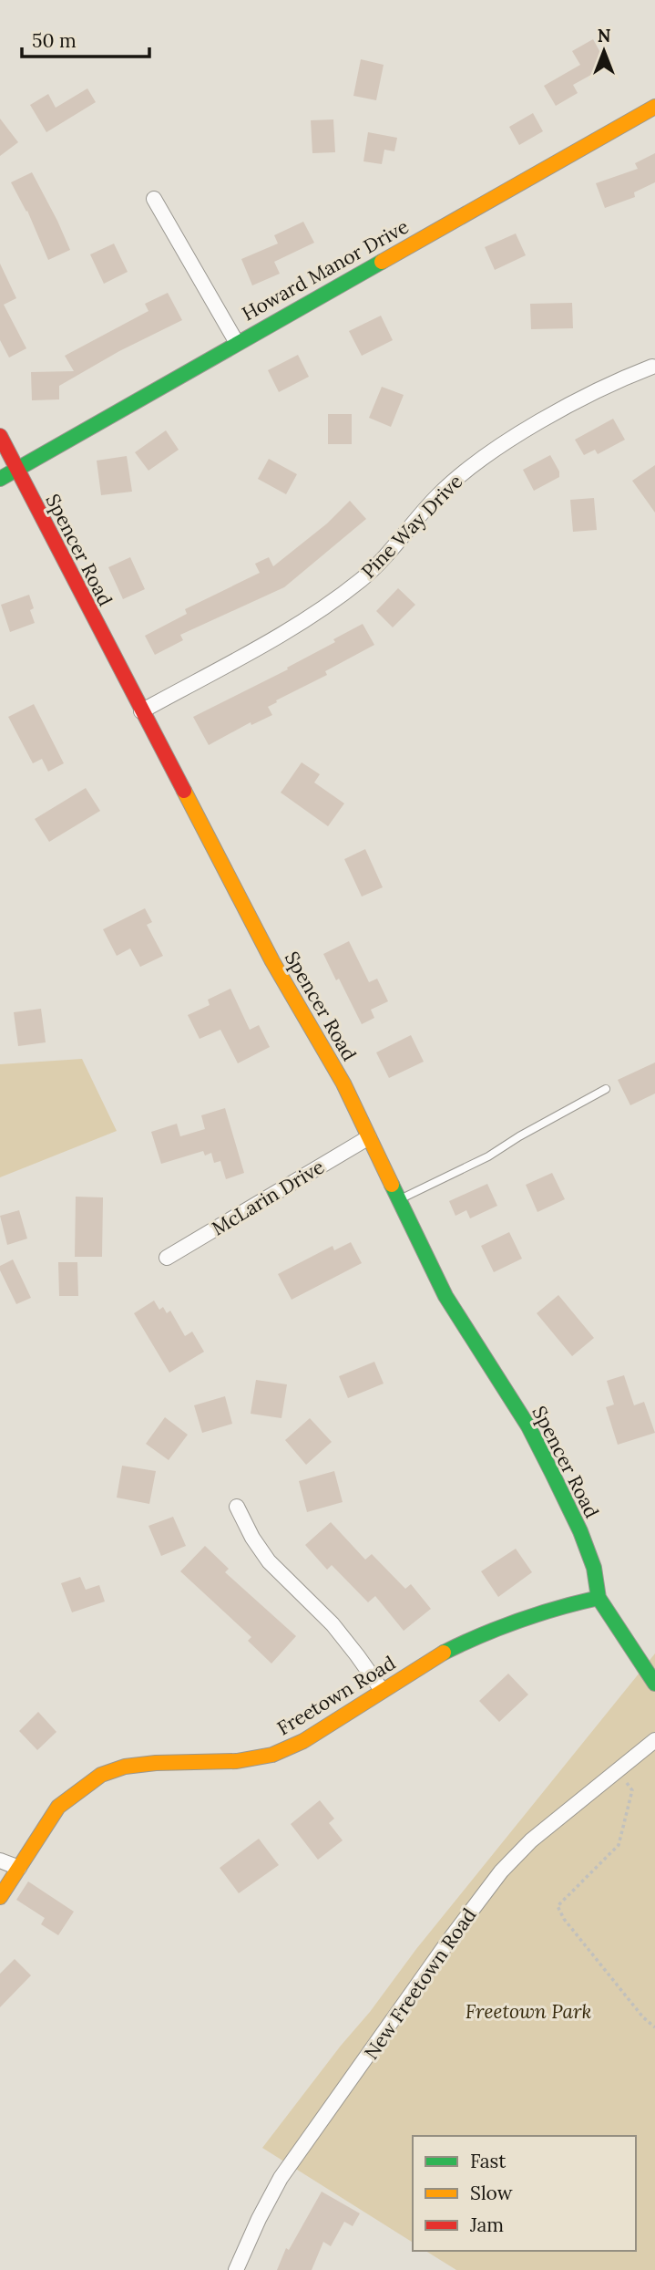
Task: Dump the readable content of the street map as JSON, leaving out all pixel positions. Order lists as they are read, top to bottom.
{
  "streets": {
    "street": [
      "Howard Manor Drive",
      "Pine Way Drive",
      "Spencer Road",
      "McLarin Drive",
      "Freetown Road",
      "New Freetown Road"
    ]
  },
  "crossings": [
    ["Howard Manor Drive", "Spencer Road"],
    ["Pine Way Drive", "Spencer Road"],
    ["Spencer Road", "McLarin Drive"],
    ["Spencer Road", "Freetown Road"]
  ],
  "parks": ["Freetown Park"],
  "legend": ["Fast", "Slow", "Jam"],
  "scale_bar": "50 m",
  "north": "top"
}
